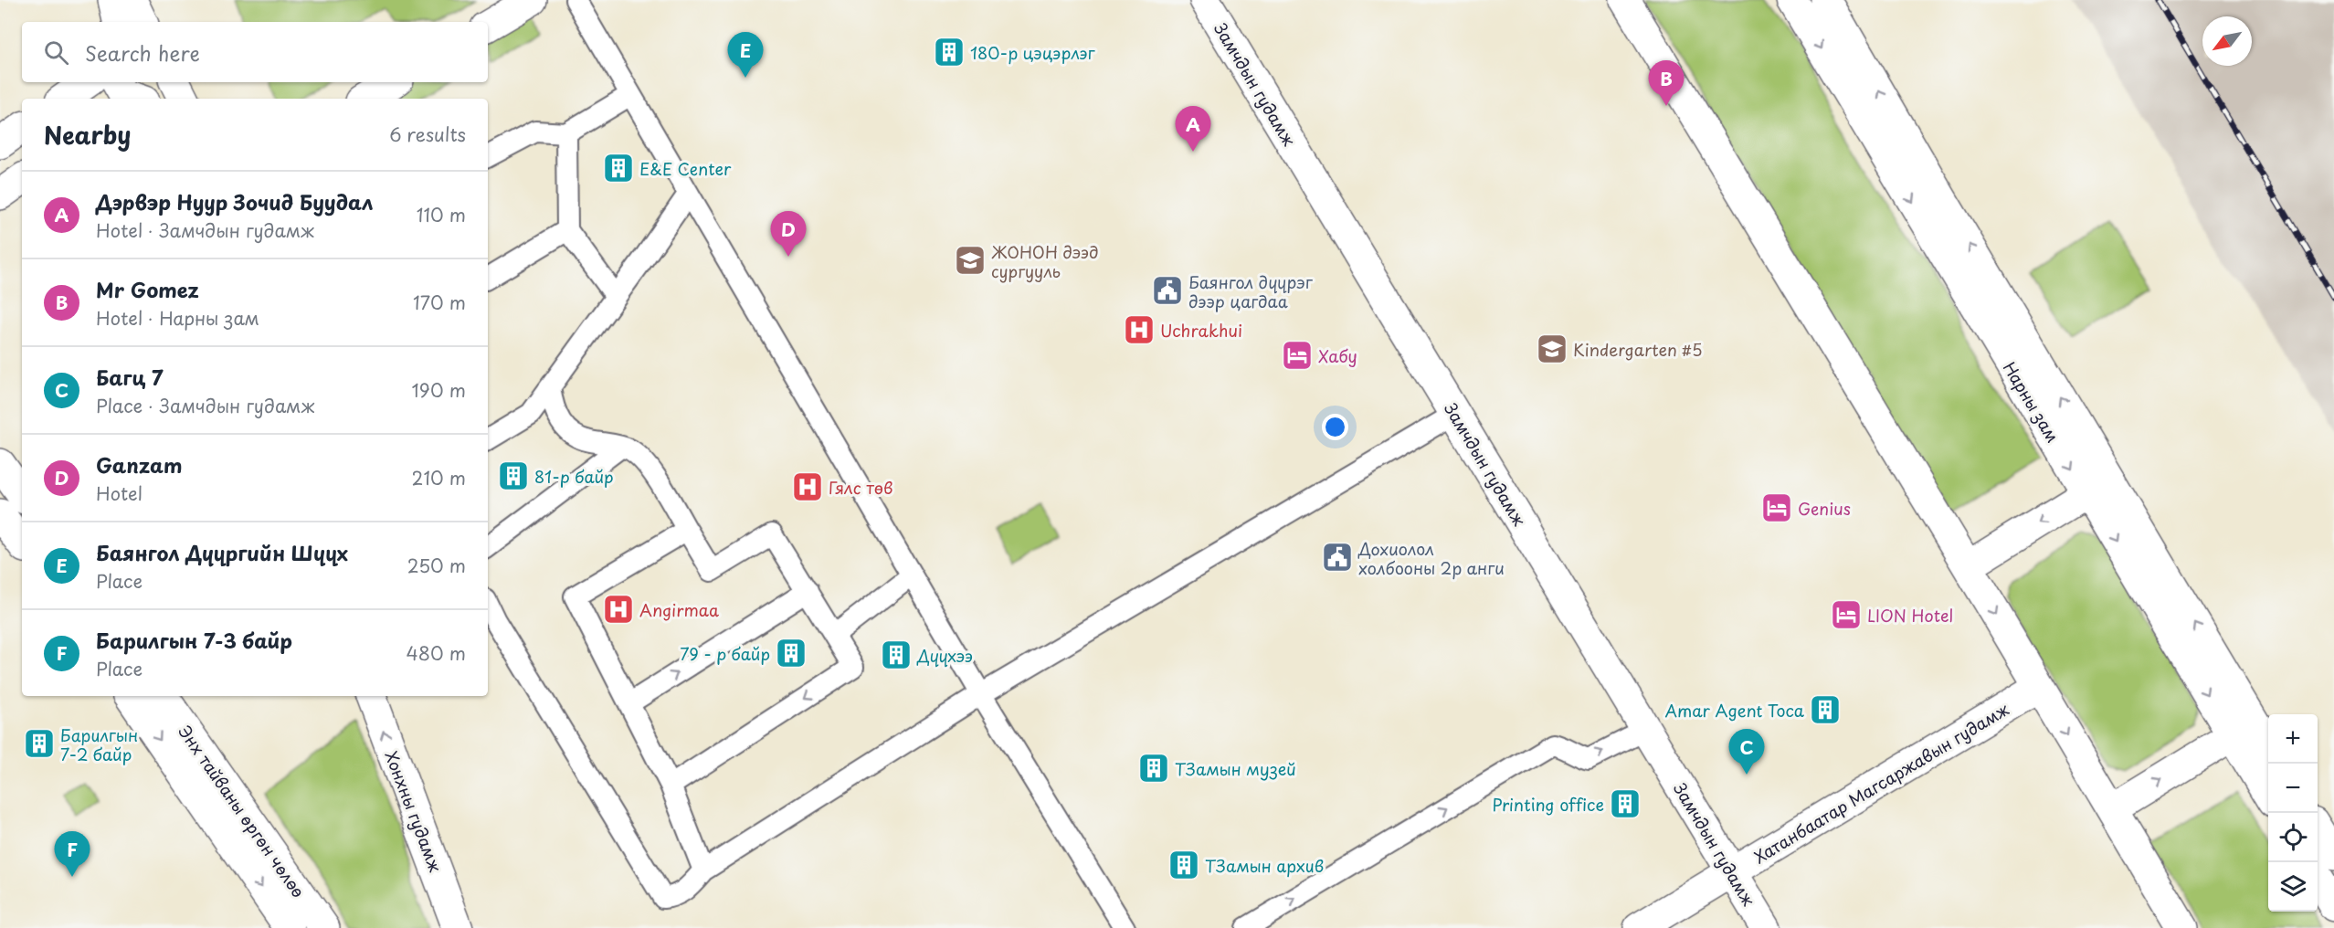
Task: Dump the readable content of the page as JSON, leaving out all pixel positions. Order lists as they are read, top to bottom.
{
  "streets": {
    "main road": [
      "Замчдын гудамж",
      "Нарны зам",
      "Хатанбаатар Магсаржавын гудамж",
      "Энх тайваны өргөн чөлөө",
      "Хонхны гудамж"
    ]
  },
  "crossings": [
    ["Замчдын гудамж", "Хатанбаатар Магсаржавын гудамж"]
  ],
  "one_way": ["Хонхны гудамж"],
  "places": {
    "building": [
      "180-р цэцэрлэг",
      "E&E Center",
      "81-р байр",
      "79 - р байр",
      "Дүүхээ",
      "Amar Agent Toca",
      "Барилгын 7-2 байр",
      "ТЗамын музей",
      "Printing office",
      "ТЗамын архив"
    ],
    "school or university": ["ЖОНОН дээд сургууль", "Kindergarten #5"],
    "public building": ["Баянгол дүүрэг дээр цагдаа", "Дохиолол холбооны 2р анги"],
    "hospital": ["Uchrakhui", "Гялс төв", "Angirmaa"],
    "hotel": ["Хабу", "Genius", "LION Hotel"]
  },
  "north": "bottom left",
  "page": {
    "search": "Search here",
    "pins": [
      "E",
      "B",
      "A",
      "D",
      "C",
      "F"
    ],
    "heading": ["Nearby", "6 results"],
    "list": [
      {
        "mark": "A",
        "name": "Дэрвэр Нуур Зочид Буудал",
        "note": "Hotel · Замчдын гудамж",
        "value": "110 m"
      },
      {
        "mark": "B",
        "name": "Mr Gomez",
        "note": "Hotel · Нарны зам",
        "value": "170 m"
      },
      {
        "mark": "C",
        "name": "Багц 7",
        "note": "Place · Замчдын гудамж",
        "value": "190 m"
      },
      {
        "mark": "D",
        "name": "Ganzam",
        "note": "Hotel",
        "value": "210 m"
      },
      {
        "mark": "E",
        "name": "Баянгол Дүүргийн Шүүх",
        "note": "Place",
        "value": "250 m"
      },
      {
        "mark": "F",
        "name": "Барилгын 7-3 байр",
        "note": "Place",
        "value": "480 m"
      }
    ],
    "map_buttons": ["+", "−"]
  }
}
